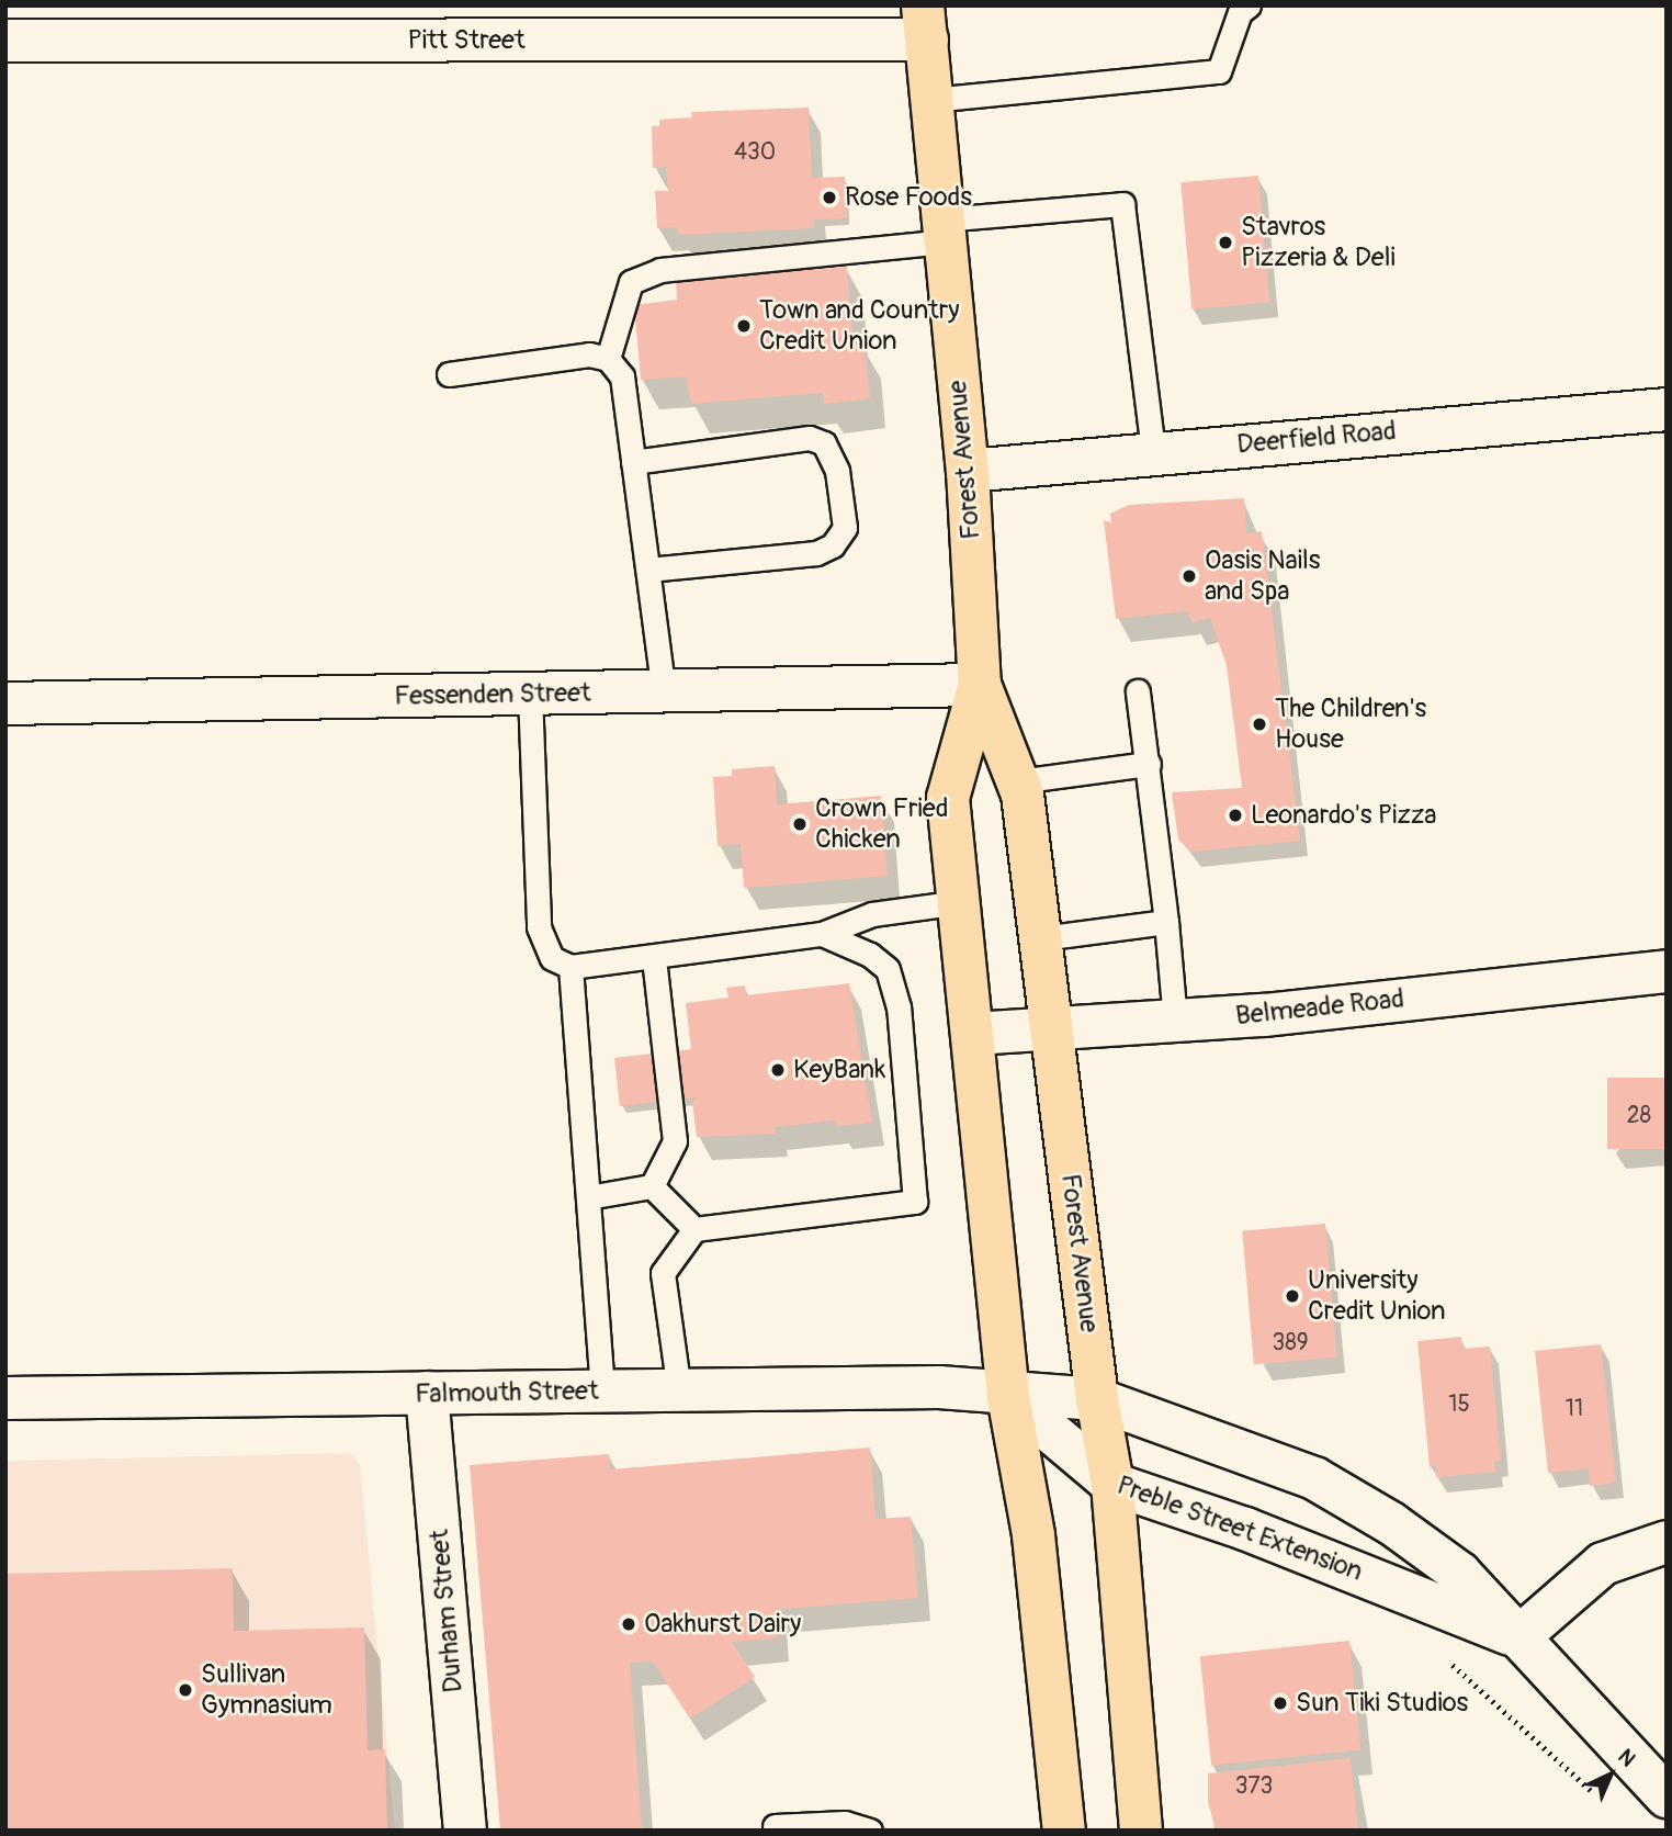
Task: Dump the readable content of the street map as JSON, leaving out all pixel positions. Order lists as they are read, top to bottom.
{
  "streets": {
    "highway": ["Forest Avenue"],
    "street": [
      "Pitt Street",
      "Deerfield Road",
      "Fessenden Street",
      "Belmeade Road",
      "Falmouth Street",
      "Preble Street Extension",
      "Durham Street"
    ]
  },
  "crossings": [
    ["Pitt Street", "Forest Avenue"],
    ["Deerfield Road", "Forest Avenue"],
    ["Forest Avenue", "Fessenden Street"],
    ["Forest Avenue", "Belmeade Road"],
    ["Forest Avenue", "Falmouth Street"],
    ["Forest Avenue", "Preble Street Extension"],
    ["Falmouth Street", "Preble Street Extension"],
    ["Falmouth Street", "Durham Street"]
  ],
  "places": [
    "Rose Foods",
    "Stavros Pizzeria & Deli",
    "Town and Country Credit Union",
    "Oasis Nails and Spa",
    "The Children's House",
    "Leonardo's Pizza",
    "Crown Fried Chicken",
    "KeyBank",
    "University Credit Union",
    "Oakhurst Dairy",
    "Sullivan Gymnasium",
    "Sun Tiki Studios"
  ],
  "house_numbers": [
    "430",
    "28",
    "389",
    "15",
    "11",
    "373"
  ],
  "north": "top right"
}
